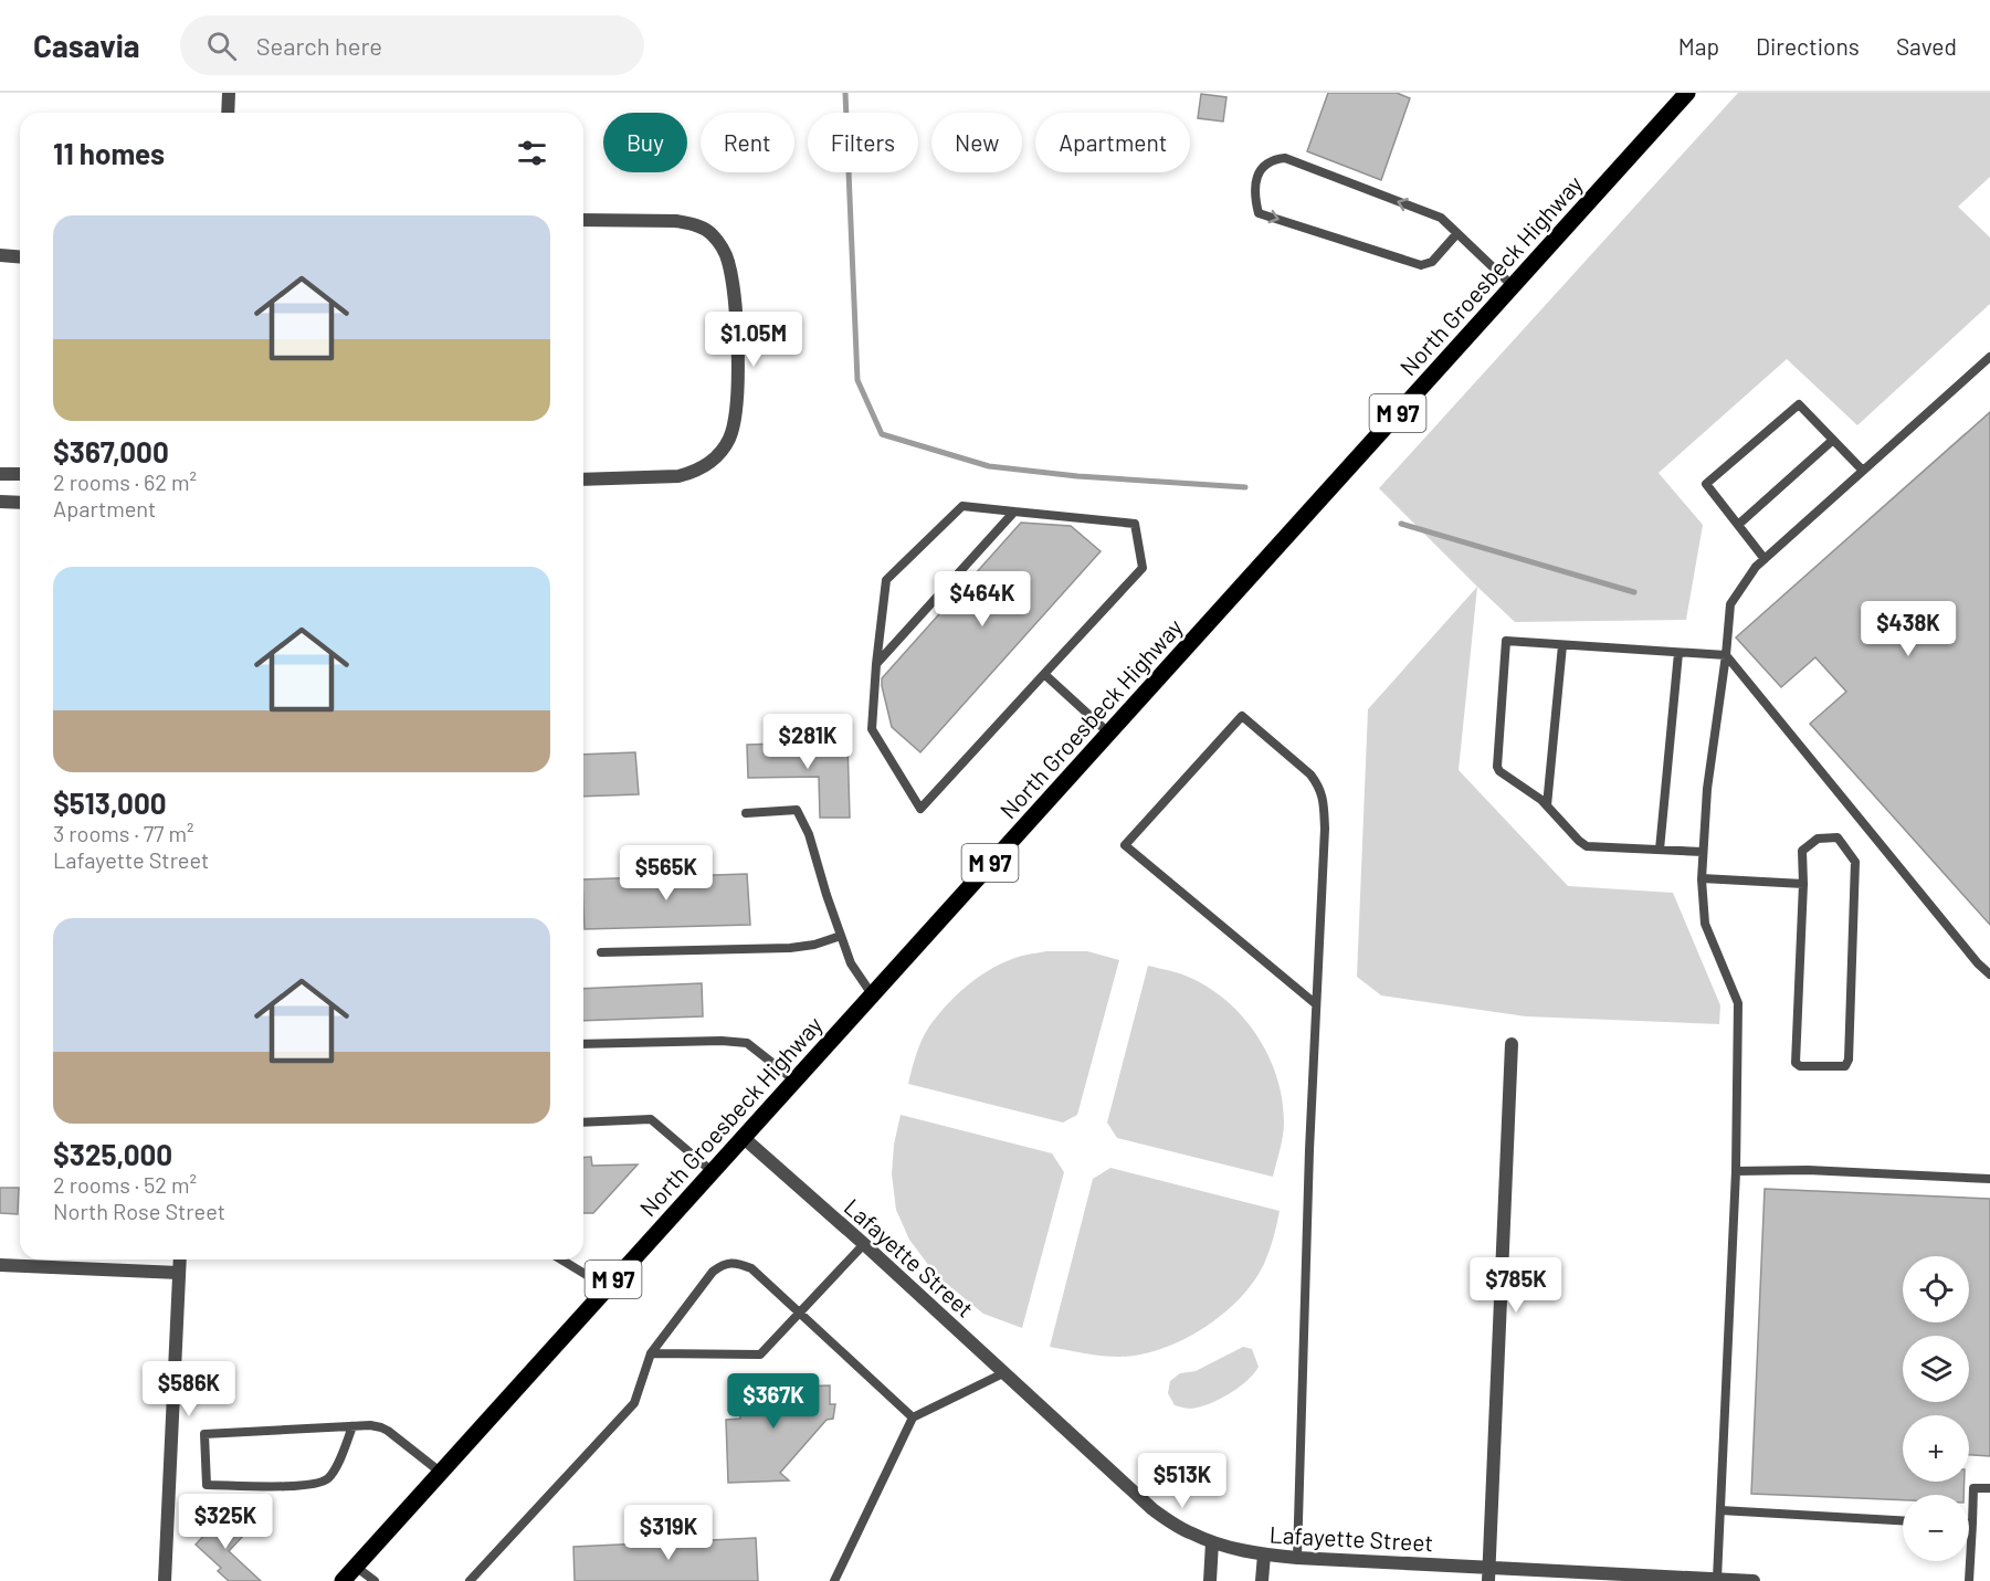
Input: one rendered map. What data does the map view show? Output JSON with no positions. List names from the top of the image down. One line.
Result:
{"streets":{"main road":["North Groesbeck Highway","M 97"],"street":["Lafayette Street"]},"crossings":[["North Groesbeck Highway","Lafayette Street"]],"page":{"header":"Casavia","search":"Search here","nav":["Map","Directions","Saved"],"chip":["Buy","Rent","Filters","New","Apartment"],"heading":"11 homes","list":[{"name":"$367,000","note":"2 rooms · 62 m² · Apartment"},{"name":"$513,000","note":"3 rooms · 77 m² · Lafayette Street"},{"name":"$325,000","note":"2 rooms · 52 m² · North Rose Street"}],"price":["$1.05M","$464K","$438K","$281K","$565K","$785K","$586K","$367K","$513K","$325K","$319K"],"map_buttons":["+","−"]}}
